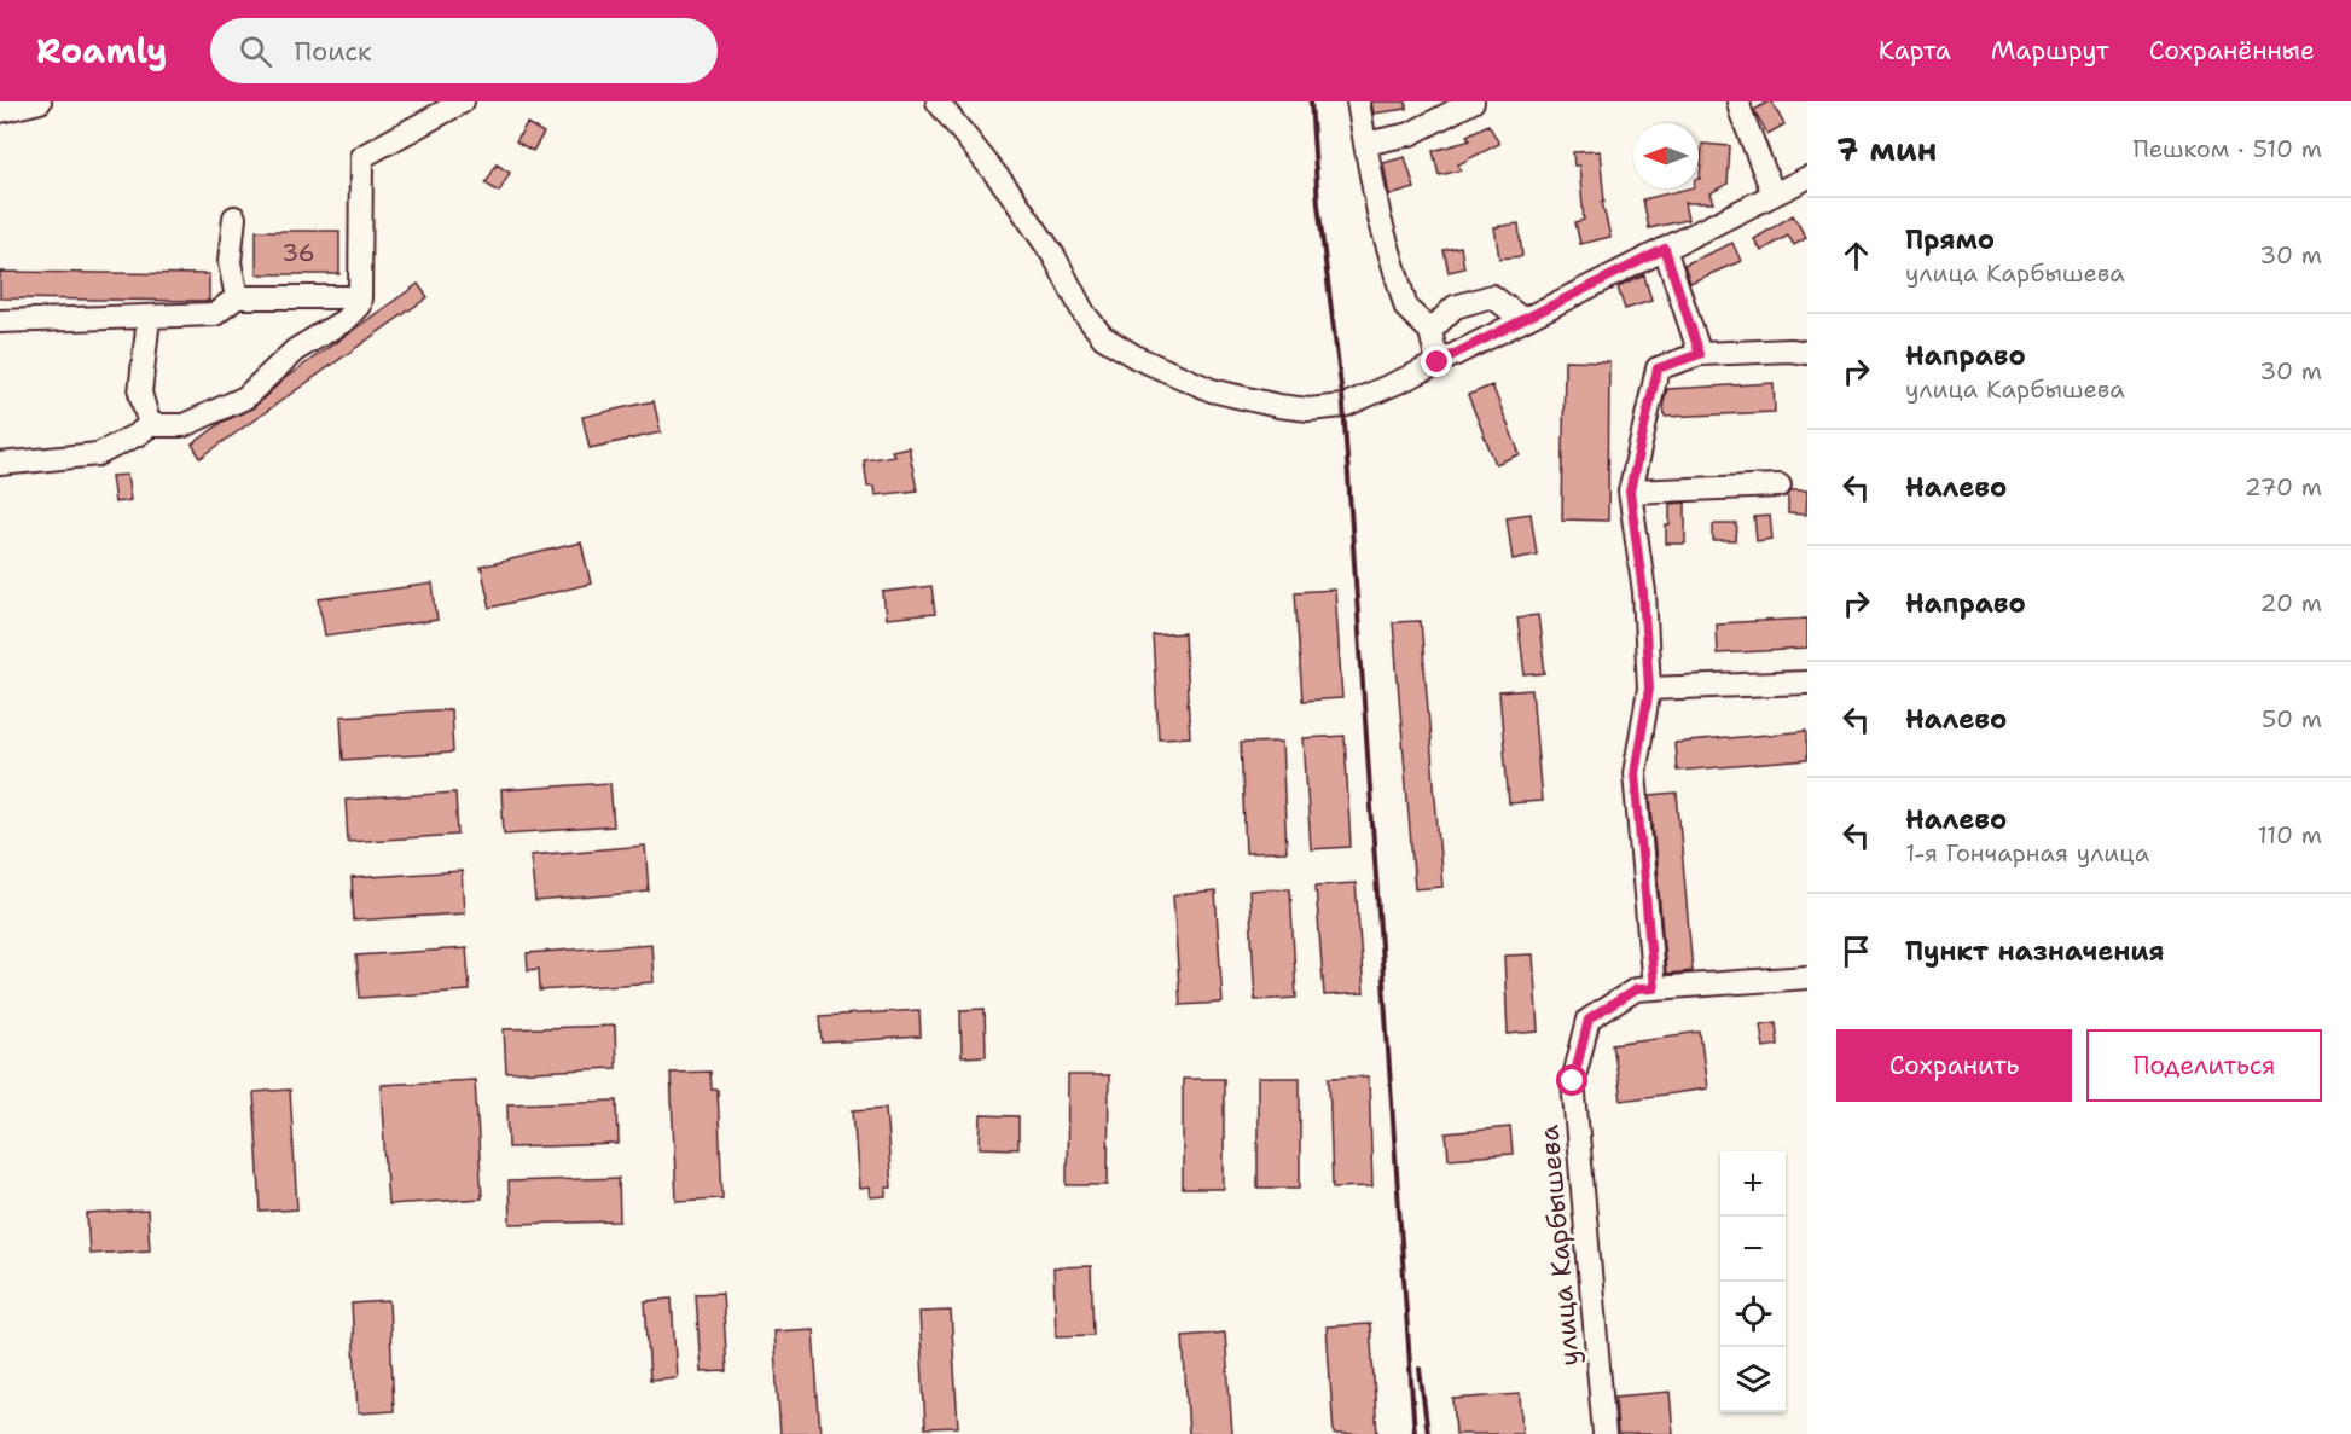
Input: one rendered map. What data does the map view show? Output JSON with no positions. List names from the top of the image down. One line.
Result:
{"streets":{"street":["улица Карбышева"]},"house_numbers":["36"],"north":"left","page":{"header":"Roamly","search":"Поиск","nav":["Карта","Маршрут","Сохранённые"],"heading":["7 мин","Пешком · 510 m"],"list":[["Прямо","улица Карбышева","30 m"],["Направо","улица Карбышева","30 m"],["Налево","270 m"],["Направо","20 m"],["Налево","50 m"],["Налево","1-я Гончарная улица","110 m"],"Пункт назначения"],"buttons":["Сохранить","Поделиться"],"map_buttons":["+","−"]}}
